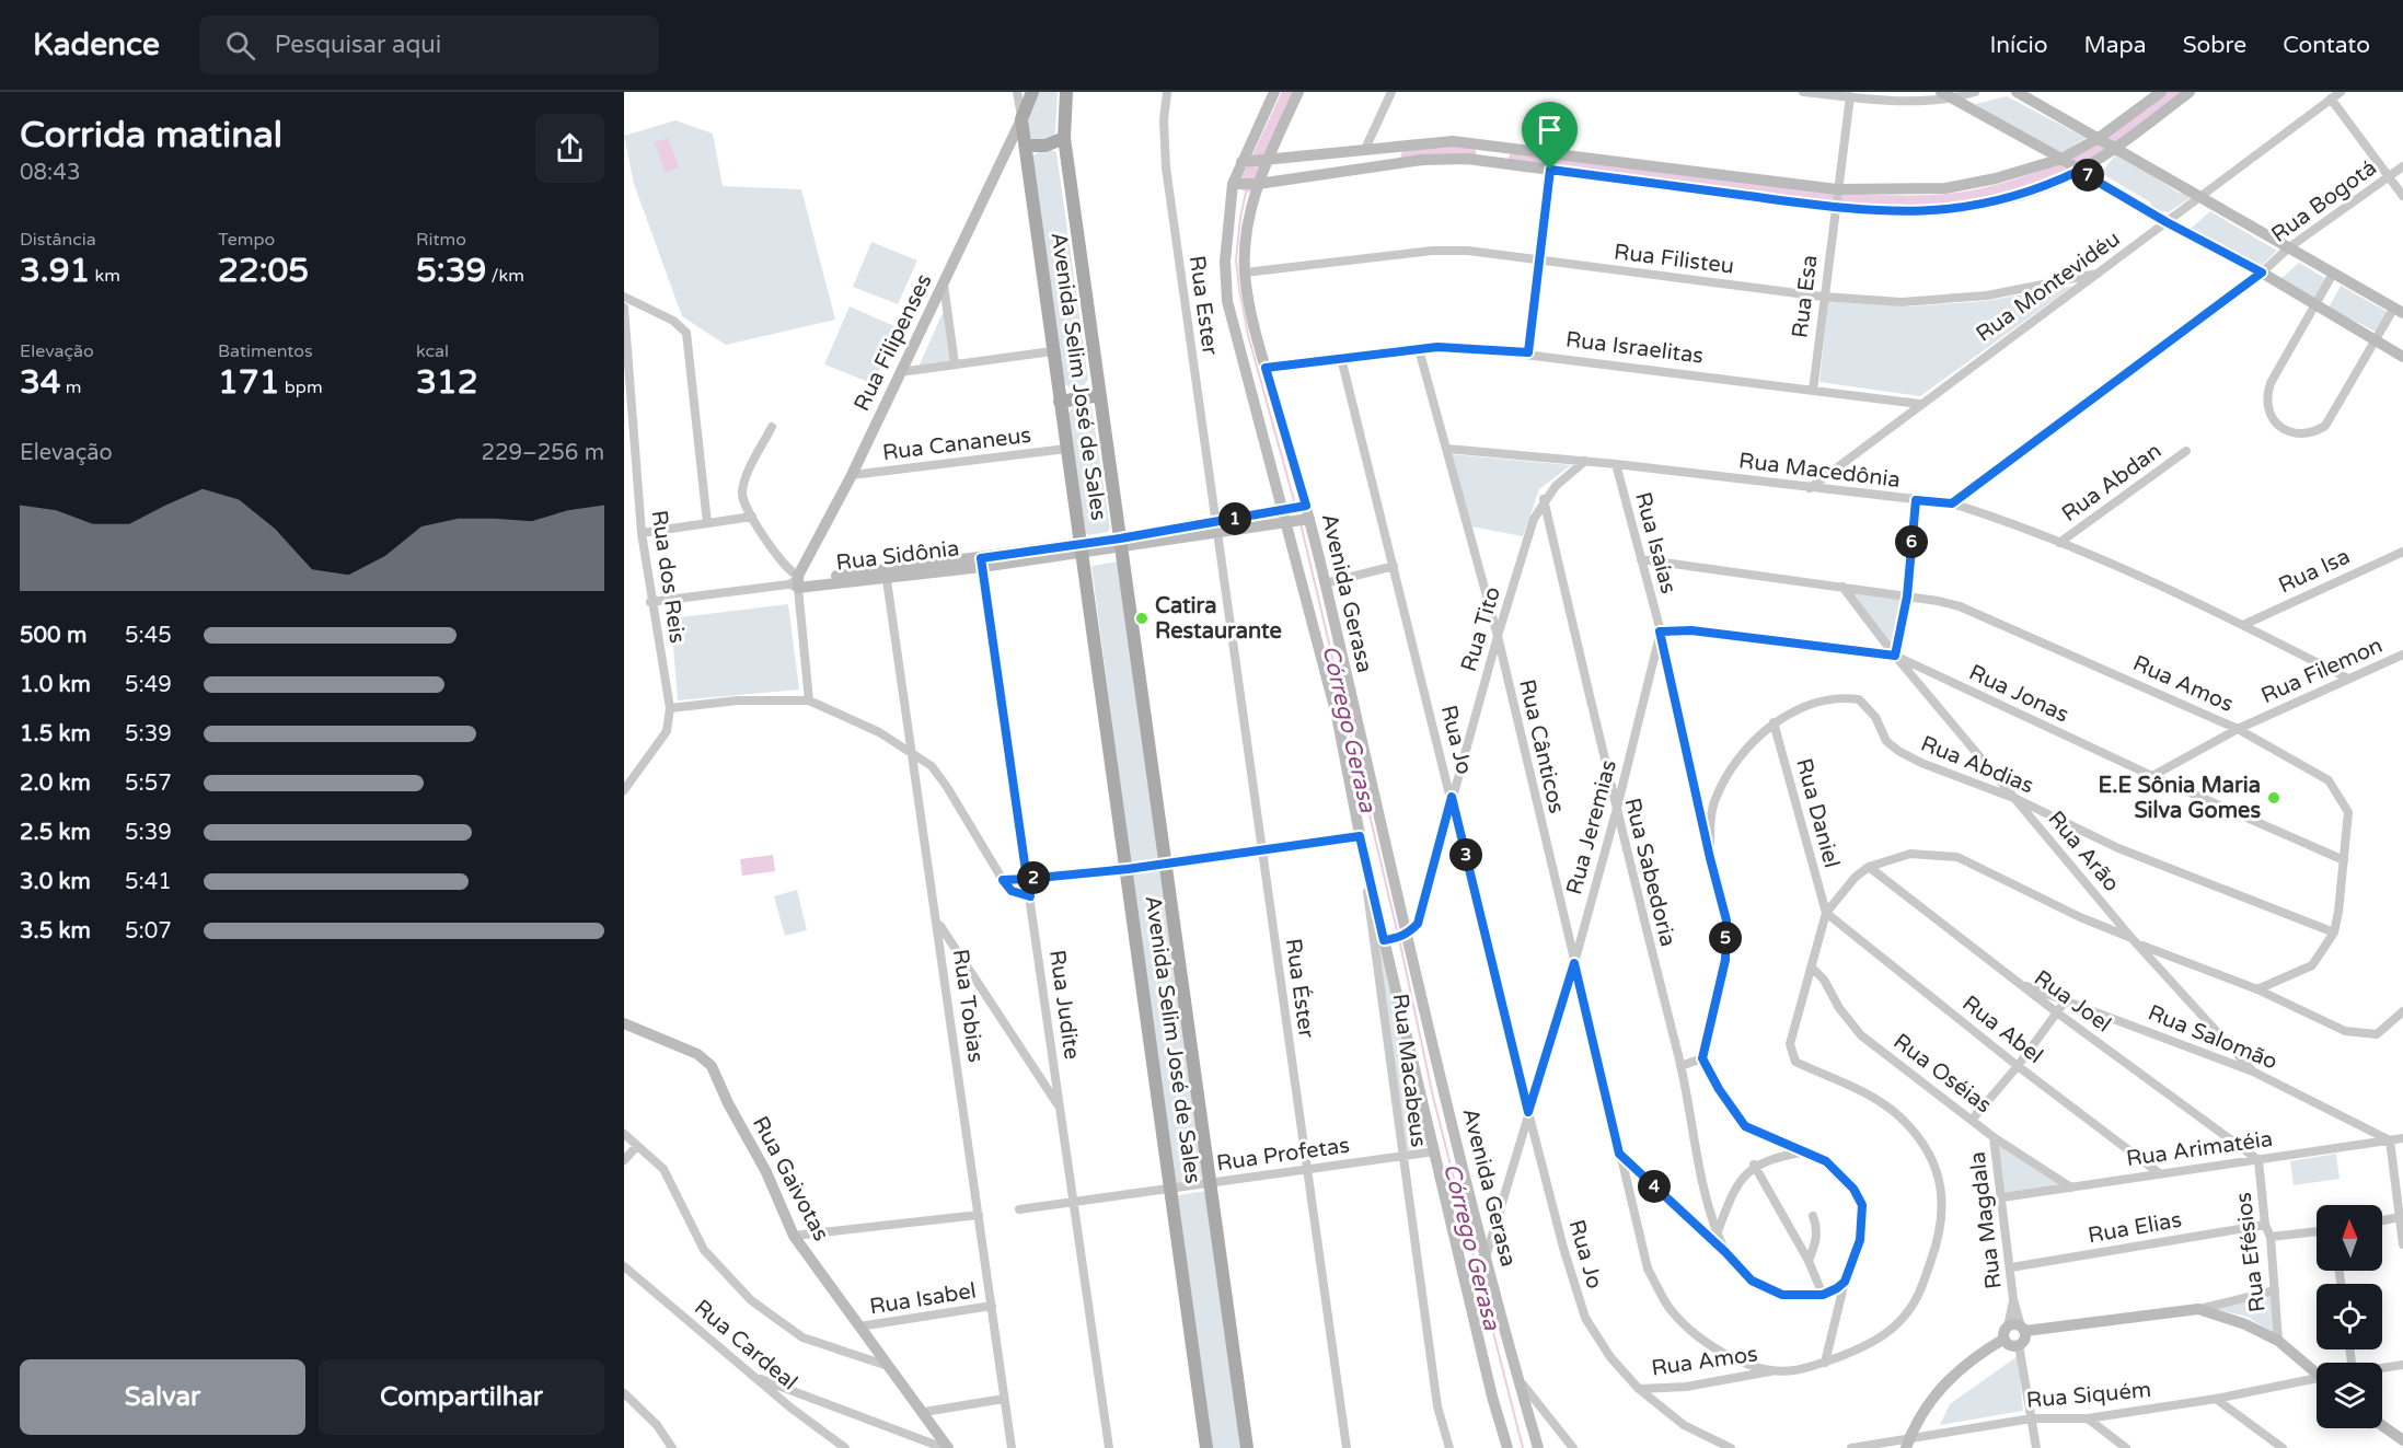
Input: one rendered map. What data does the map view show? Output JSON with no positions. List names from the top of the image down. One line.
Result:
{"streets":{"main road":["Avenida Selim José de Sales"],"street":["Rua Bogotá","Rua Filisteu","Rua Montevidéu","Rua Esa","Rua Ester","Rua Filipenses","Rua Israelitas","Rua Cananeus","Rua Macedônia","Rua Abdan","Rua Isaías","Rua Sidônia","Rua Isa","Rua dos Reis","Avenida Gerasa","Rua Tito","Rua Filemon","Rua Amos","Rua Jonas","Rua Jo","Rua Cânticos","Rua Abdias","Rua Daniel","Rua Jeremias","Rua Arão","Rua Sabedoria","Rua Éster","Rua Joel","Rua Judite","Rua Tobias","Rua Abel","Rua Salomão","Rua Macabeus","Rua Oséias","Rua Arimatéia","Rua Profetas","Rua Gaivotas","Rua Magdala","Rua Elias","Rua Efésios","Rua Isabel","Rua Cardeal","Rua Siquém"]},"crossings":[["Rua Bogotá","Rua Macedônia"],["Rua Filisteu","Rua Montevidéu"],["Rua Filisteu","Rua Esa"],["Rua Filisteu","Avenida Gerasa"],["Rua Montevidéu","Rua Israelitas"],["Rua Montevidéu","Rua Macedônia"],["Rua Esa","Rua Israelitas"],["Rua Ester","Rua Sidônia"],["Rua Ester","Rua Éster"],["Rua Filipenses","Avenida Selim José de Sales"],["Rua Filipenses","Rua Cananeus"],["Rua Filipenses","Rua Sidônia"],["Rua Israelitas","Avenida Gerasa"],["Rua Israelitas","Rua Jo"],["Rua Israelitas","Rua Cânticos"],["Avenida Selim José de Sales","Rua Cananeus"],["Avenida Selim José de Sales","Rua Sidônia"],["Avenida Selim José de Sales","Rua Profetas"],["Rua Macedônia","Rua Abdan"],["Rua Macedônia","Rua Isaías"],["Rua Macedônia","Rua Isa"],["Rua Macedônia","Rua Tito"],["Rua Macedônia","Rua Filemon"],["Rua Macedônia","Rua Cânticos"],["Rua Isaías","Rua Amos"],["Rua Isaías","Rua Jonas"],["Rua Isaías","Rua Abdias"],["Rua Isaías","Rua Jeremias"],["Rua Sidônia","Rua dos Reis"],["Rua Sidônia","Avenida Gerasa"],["Rua Sidônia","Rua Éster"],["Rua Sidônia","Rua Judite"],["Rua Sidônia","Rua Tobias"],["Avenida Gerasa","Rua Tito"],["Avenida Gerasa","Rua Jeremias"],["Avenida Gerasa","Rua Macabeus"],["Avenida Gerasa","Rua Profetas"],["Rua Tito","Rua Jo"],["Rua Tito","Rua Cânticos"],["Rua Tito","Rua Sabedoria"],["Rua Filemon","Rua Amos"],["Rua Filemon","Rua Jonas"],["Rua Amos","Rua Jonas"],["Rua Amos","Rua Jo"],["Rua Amos","Rua Cânticos"],["Rua Amos","Rua Abdias"],["Rua Amos","Rua Daniel"],["Rua Amos","Rua Arão"],["Rua Amos","Rua Joel"],["Rua Amos","Rua Abel"],["Rua Amos","Rua Oséias"],["Rua Jonas","Rua Jeremias"],["Rua Jonas","Rua Arão"],["Rua Jo","Rua Jeremias"],["Rua Cânticos","Rua Jeremias"],["Rua Abdias","Rua Daniel"],["Rua Abdias","Rua Arão"],["Rua Daniel","Rua Abel"],["Rua Jeremias","Rua Sabedoria"],["Rua Arão","Rua Salomão"],["Rua Éster","Rua Profetas"],["Rua Joel","Rua Salomão"],["Rua Joel","Rua Arimatéia"],["Rua Joel","Rua Efésios"],["Rua Judite","Rua Profetas"],["Rua Tobias","Rua Isabel"],["Rua Abel","Rua Arimatéia"],["Rua Salomão","Rua Arimatéia"],["Rua Macabeus","Rua Profetas"],["Rua Oséias","Rua Arimatéia"],["Rua Oséias","Rua Magdala"],["Rua Arimatéia","Rua Magdala"],["Rua Arimatéia","Rua Efésios"],["Rua Gaivotas","Rua Isabel"],["Rua Magdala","Rua Elias"],["Rua Elias","Rua Efésios"]],"water":["Córrego Gerasa"],"places":["Catira Restaurante","E.E Sônia Maria Silva Gomes"],"north":"top","page":{"header":"Kadence","search":"Pesquisar aqui","nav":["Início","Mapa","Sobre","Contato"],"heading":["Corrida matinal","08:43"],"pins":["7","1","6","3","2","5","4"],"stats":[["Distância","3.91 km"],["Tempo","22:05"],["Ritmo","5:39 /km"],["Elevação","34 m"],["Batimentos","171 bpm"],["kcal","312"]],"chart":["Elevação","229–256 m"],"list":[{"name":"500 m","note":"5:45"},{"name":"1.0 km","note":"5:49"},{"name":"1.5 km","note":"5:39"},{"name":"2.0 km","note":"5:57"},{"name":"2.5 km","note":"5:39"},{"name":"3.0 km","note":"5:41"},{"name":"3.5 km","note":"5:07"}],"buttons":["Salvar","Compartilhar"]}}
